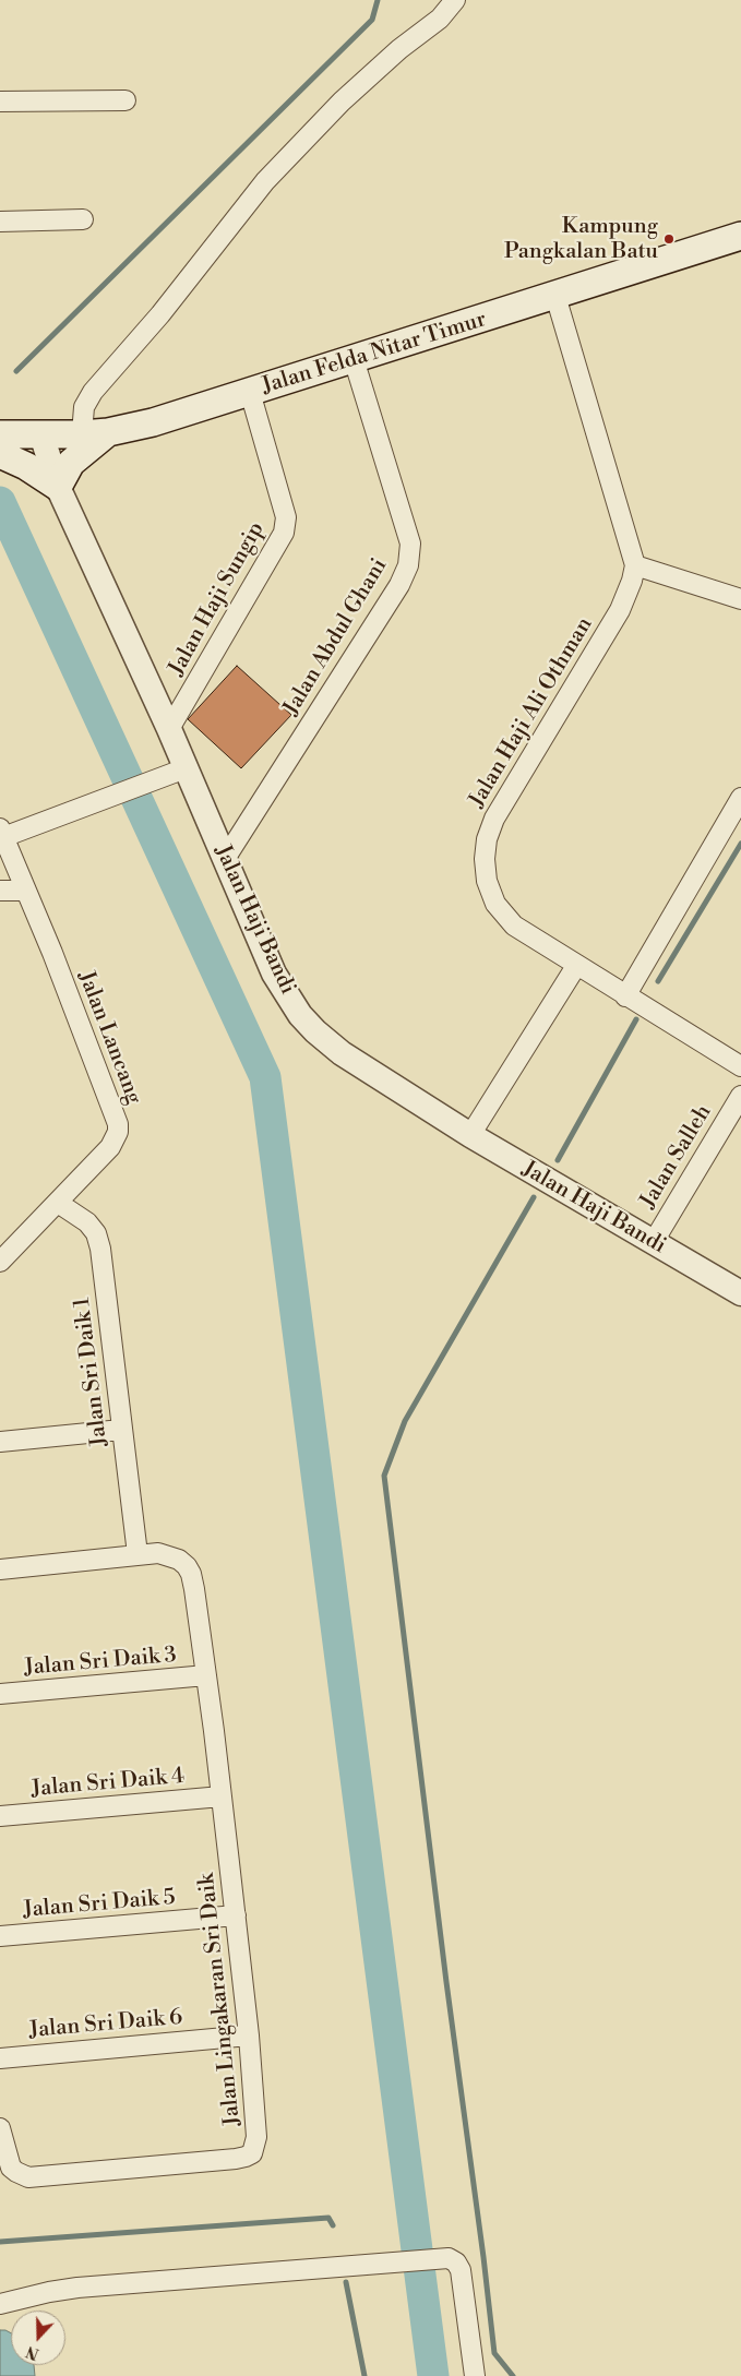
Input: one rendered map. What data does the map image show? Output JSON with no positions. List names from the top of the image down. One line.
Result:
{"streets":{"main road":["Jalan Felda Nitar Timur"],"street":["Jalan Haji Sungip","Jalan Abdul Ghani","Jalan Haji Ali Othman","Jalan Haji Bandi","Jalan Lancang","Jalan Salleh","Jalan Sri Daik 1","Jalan Sri Daik 3","Jalan Sri Daik 4","Jalan Sri Daik 5","Jalan Lingakaran Sri Daik","Jalan Sri Daik 6"]},"crossings":[["Jalan Felda Nitar Timur","Jalan Haji Sungip"],["Jalan Felda Nitar Timur","Jalan Abdul Ghani"],["Jalan Felda Nitar Timur","Jalan Haji Bandi"],["Jalan Haji Sungip","Jalan Haji Bandi"],["Jalan Abdul Ghani","Jalan Haji Bandi"],["Jalan Haji Bandi","Jalan Salleh"],["Jalan Lancang","Jalan Sri Daik 1"],["Jalan Sri Daik 1","Jalan Lingakaran Sri Daik"],["Jalan Sri Daik 3","Jalan Lingakaran Sri Daik"],["Jalan Sri Daik 4","Jalan Lingakaran Sri Daik"],["Jalan Sri Daik 5","Jalan Lingakaran Sri Daik"],["Jalan Lingakaran Sri Daik","Jalan Sri Daik 6"]],"places":["Kampung Pangkalan Batu"],"north":"bottom"}
